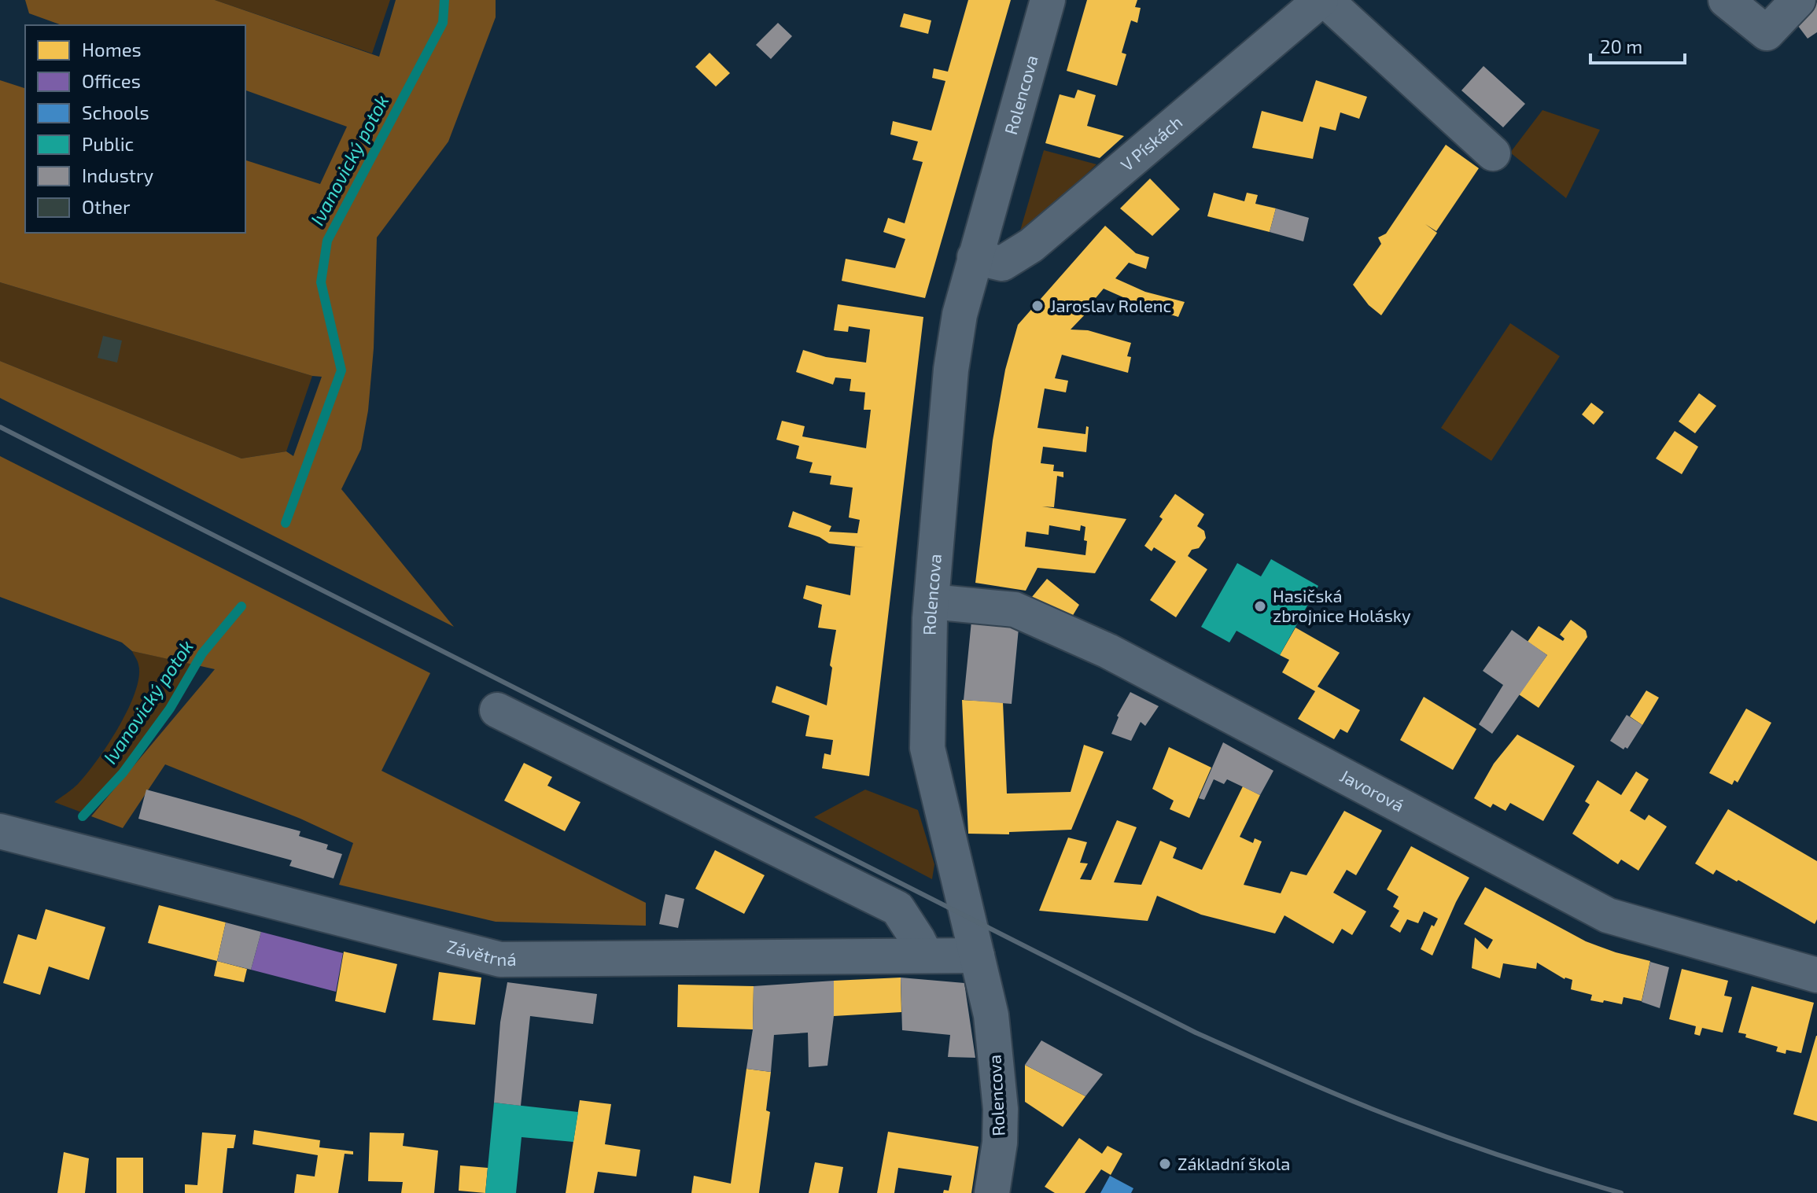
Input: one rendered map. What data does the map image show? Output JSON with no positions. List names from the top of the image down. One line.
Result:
{"streets":{"street":["Rolencova","V Pískách","Javorová","Závětrná"]},"crossings":[["Rolencova","V Pískách"],["Rolencova","Javorová"],["Rolencova","Závětrná"]],"water":["Ivanovický potok"],"places":["Jaroslav Rolenc","Hasičská zbrojnice Holásky","Základní škola"],"legend":["Homes","Offices","Schools","Public","Industry","Other"],"scale_bar":"20 m"}
